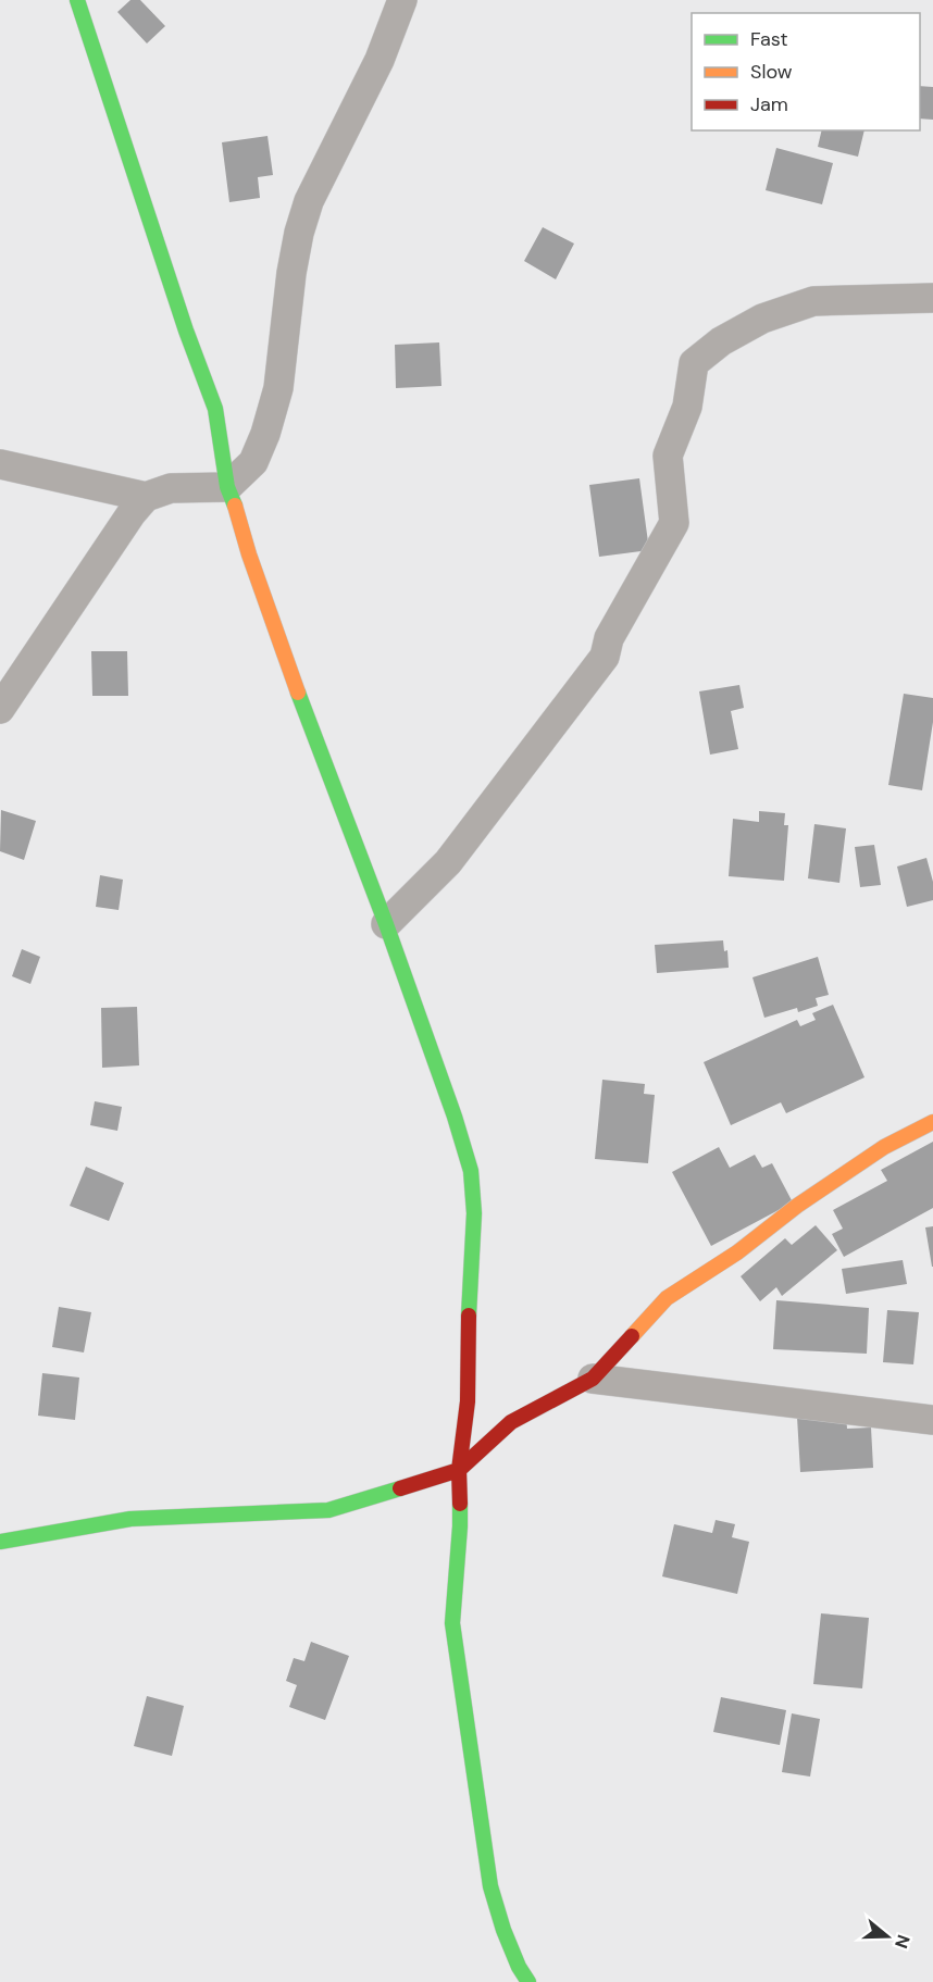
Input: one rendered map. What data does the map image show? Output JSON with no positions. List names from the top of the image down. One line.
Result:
{"legend":["Fast","Slow","Jam"],"north":"right"}
